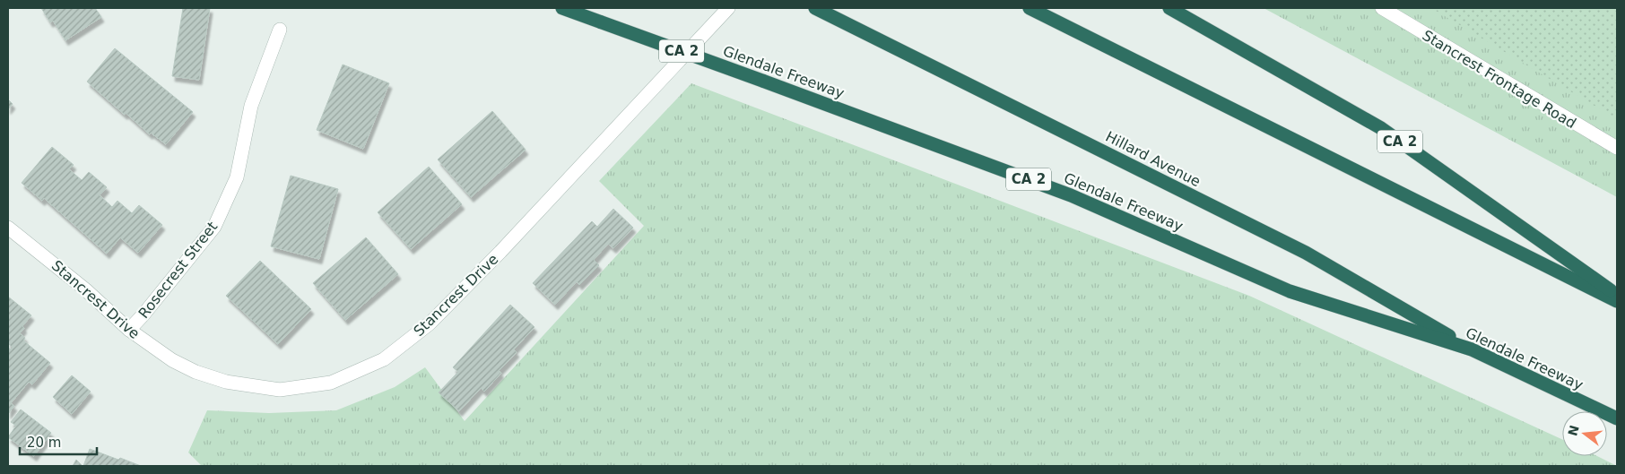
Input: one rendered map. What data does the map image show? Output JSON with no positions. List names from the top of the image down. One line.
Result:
{"streets":{"highway":["CA 2","Glendale Freeway","Hillard Avenue"],"street":["Stancrest Frontage Road","Rosecrest Street","Stancrest Drive"]},"crossings":[["Glendale Freeway","Hillard Avenue"],["Rosecrest Street","Stancrest Drive"]],"scale_bar":"20 m","north":"left"}
